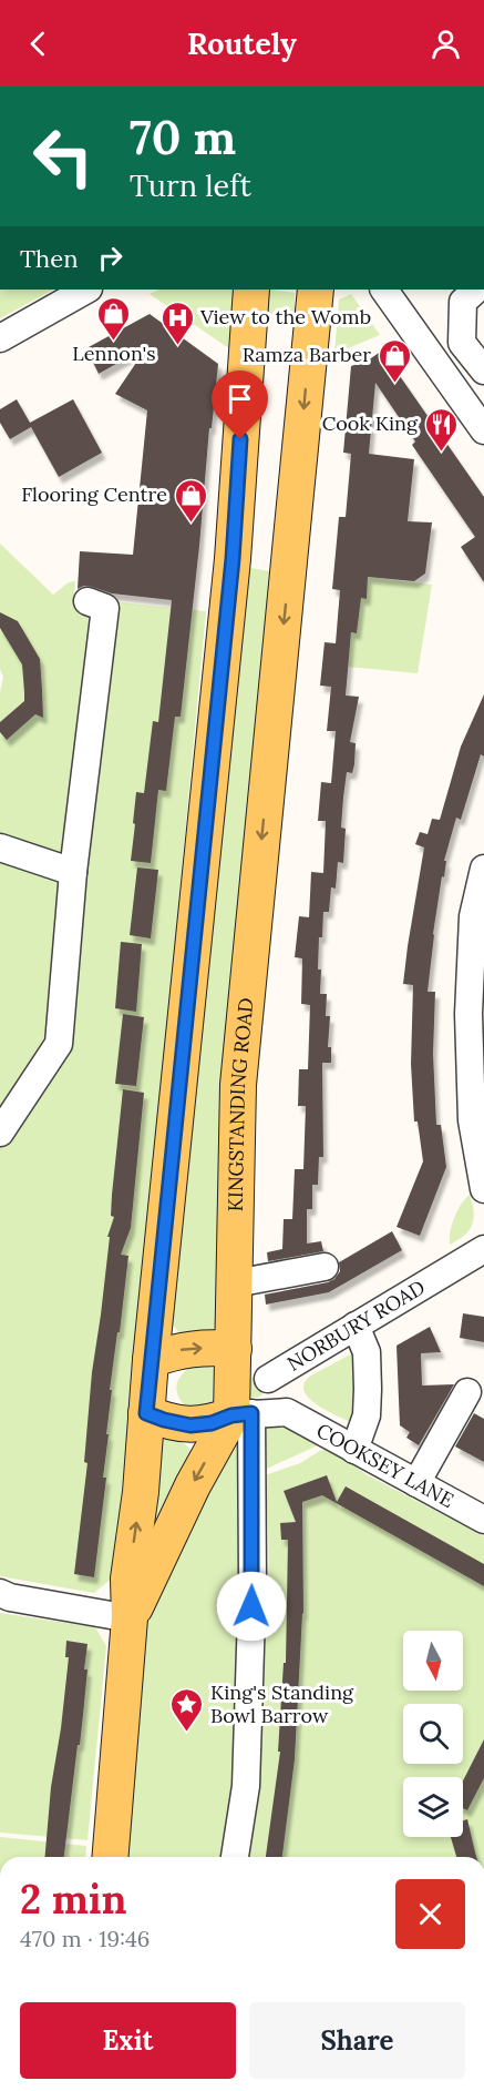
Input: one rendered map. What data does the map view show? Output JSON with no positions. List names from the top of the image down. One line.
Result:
{"streets":{"main road":["KINGSTANDING ROAD"],"street":["NORBURY ROAD","COOKSEY LANE"]},"crossings":[["KINGSTANDING ROAD","NORBURY ROAD"]],"places":{"shop":["Lennon's","Ramza Barber","Flooring Centre"],"hospital":["View to the Womb"],"restaurant":["Cook King"],"place":["King's Standing Bowl Barrow"]},"north":"bottom","page":{"header":"Routely","turn":["70 m","Turn left"],"then":"Then","heading":["2 min","470 m · 19:46"],"buttons":["Exit","Share"]}}
